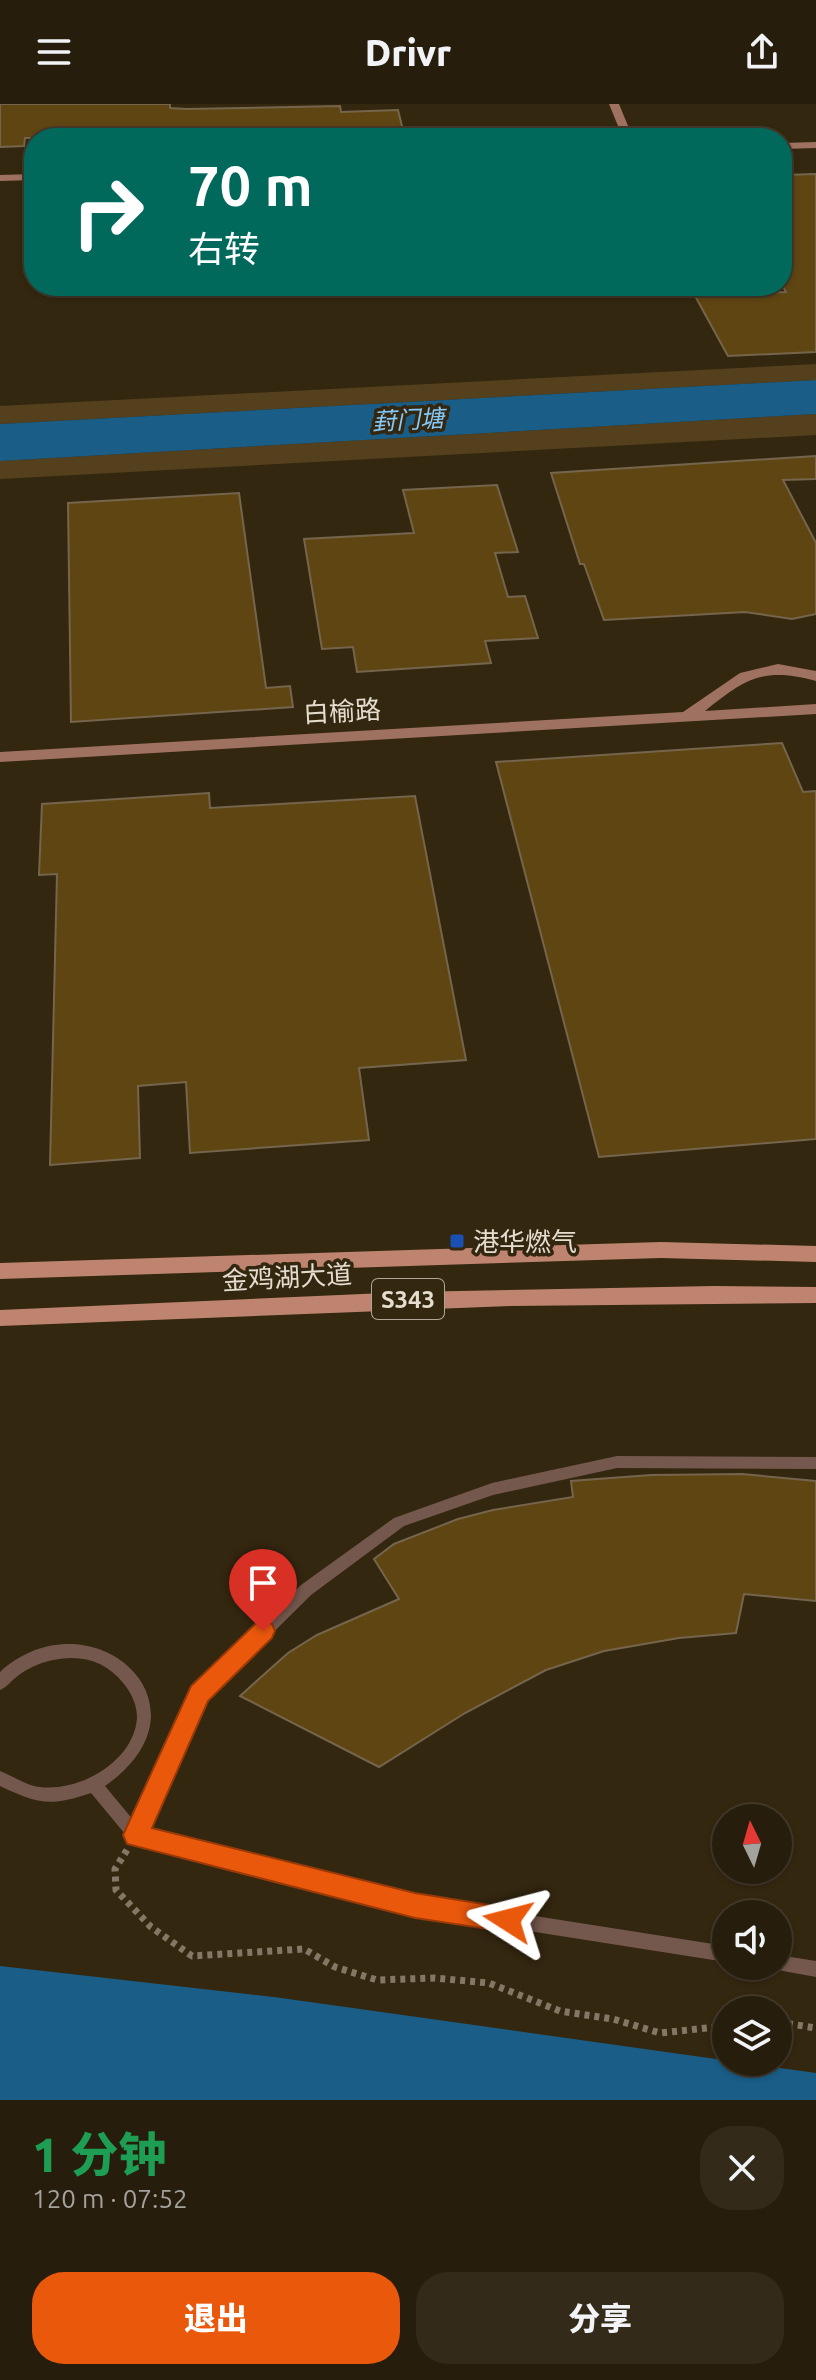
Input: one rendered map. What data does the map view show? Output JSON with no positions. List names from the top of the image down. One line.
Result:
{"streets":{"main road":["金鸡湖大道","S343"],"street":["白榆路"]},"water":["葑门塘"],"places":{"transit":["港华燃气"]},"north":"top","page":{"header":"Drivr","turn":["70 m","右转"],"heading":["1 分钟","120 m · 07:52"],"buttons":["退出","分享"]}}
